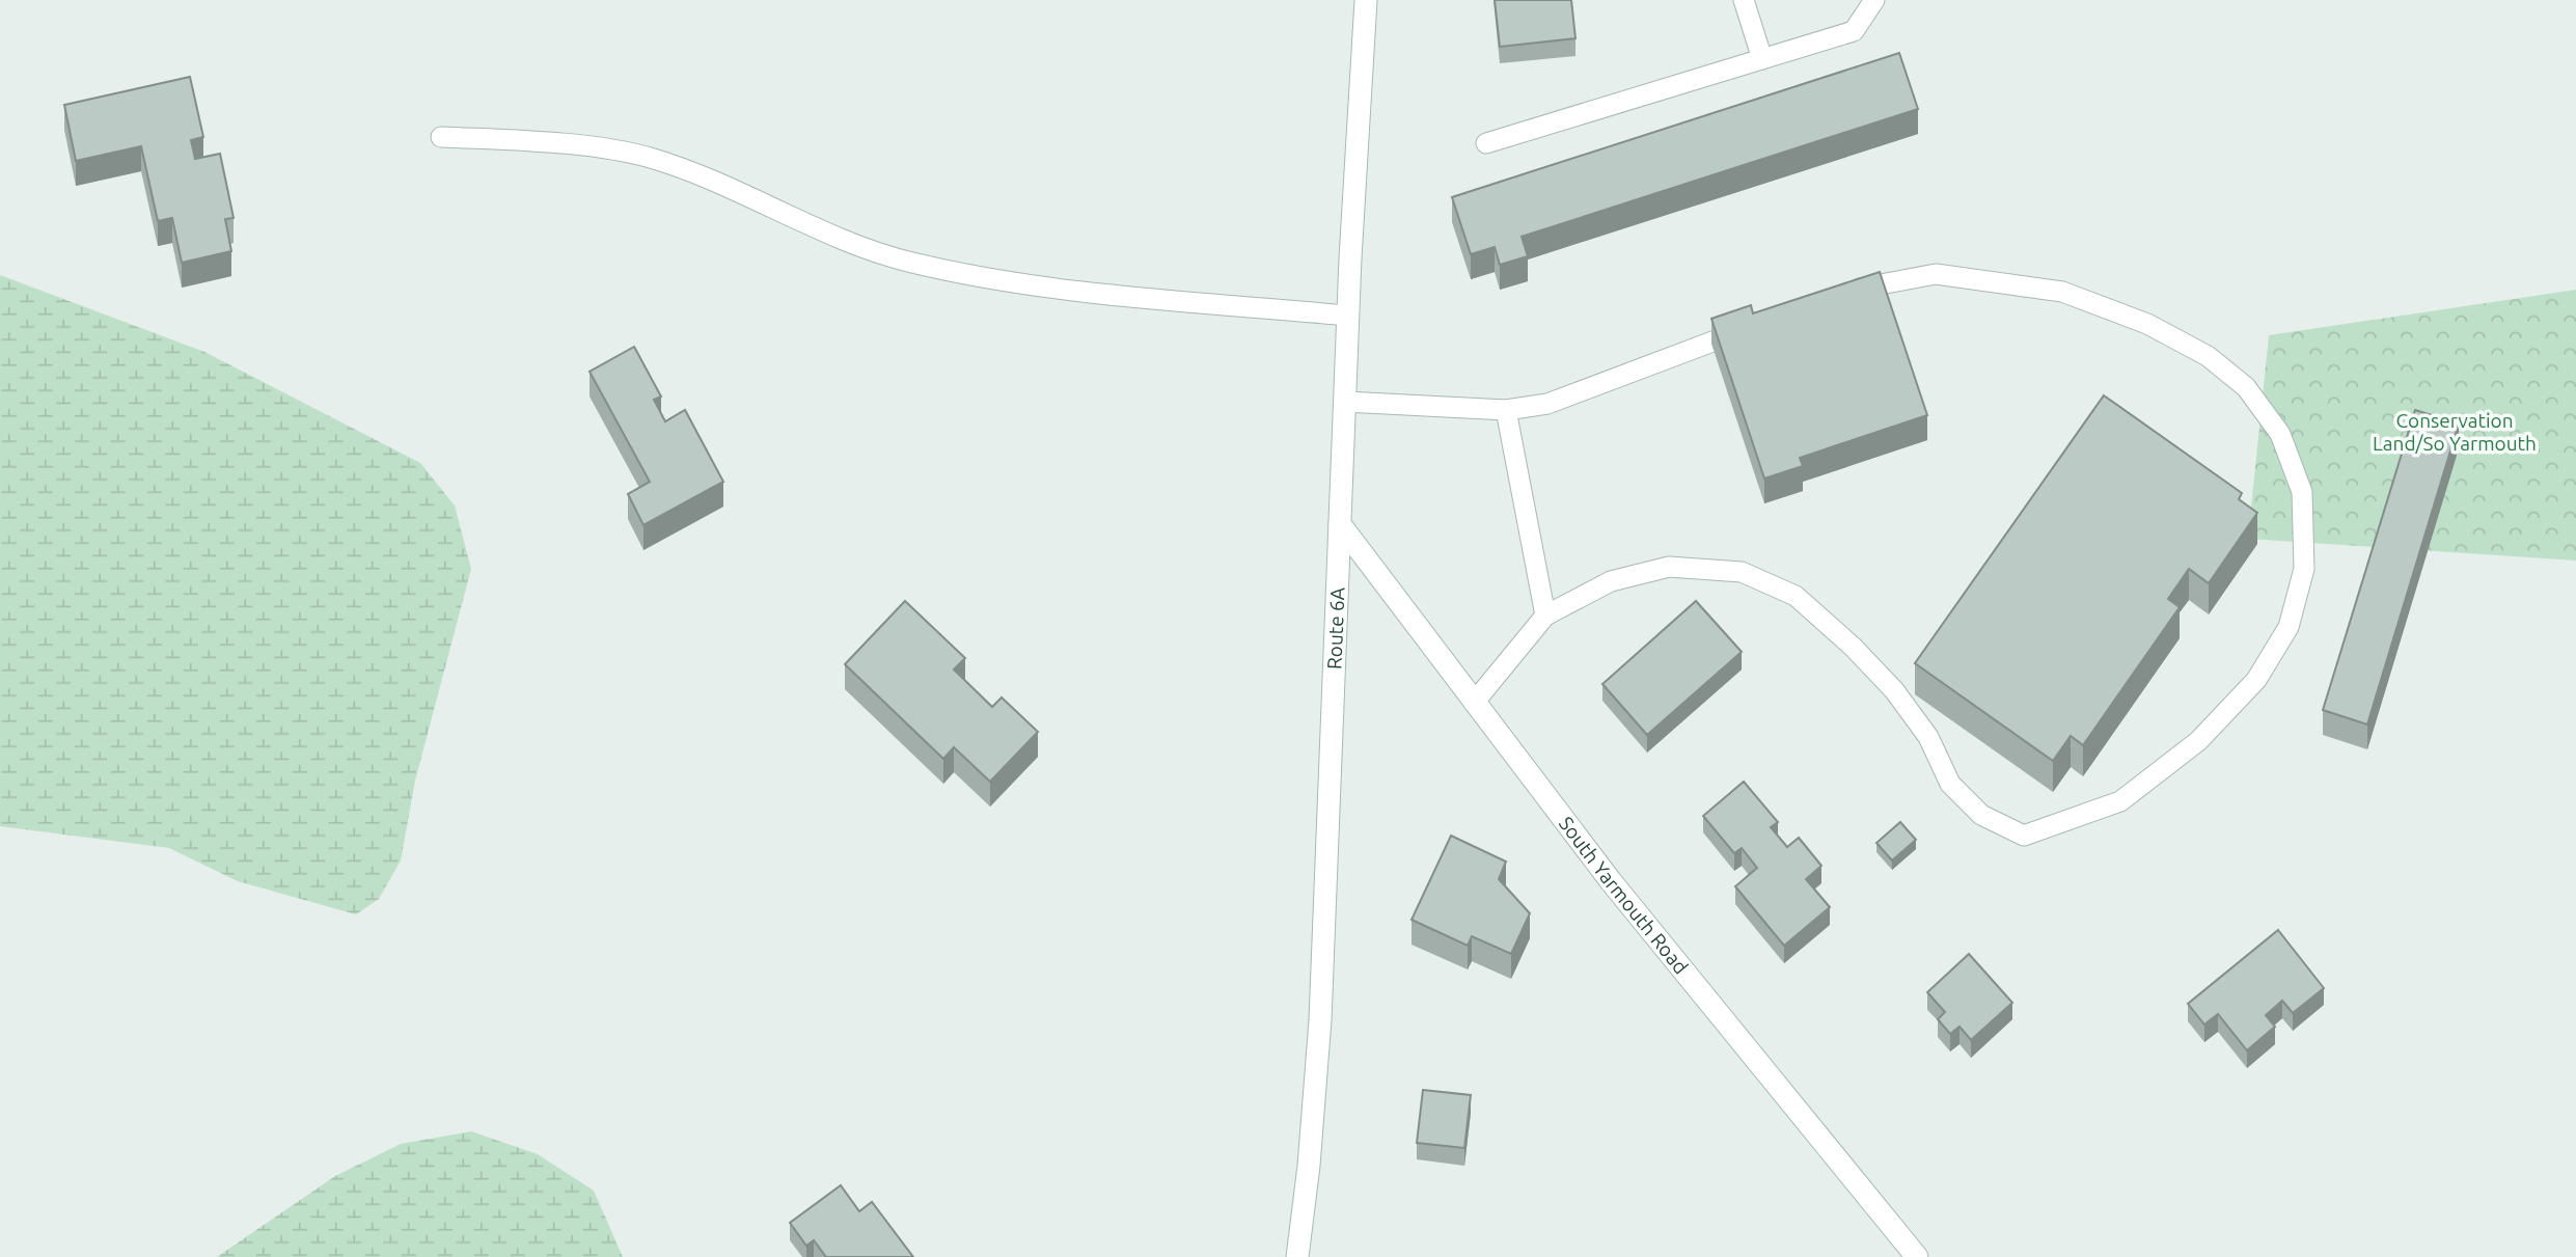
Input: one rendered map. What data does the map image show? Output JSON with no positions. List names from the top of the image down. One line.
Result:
{"streets":{"main road":["Route 6A","South Yarmouth Road"]},"crossings":[["Route 6A","South Yarmouth Road"]],"parks":["Conservation Land/So Yarmouth"]}
